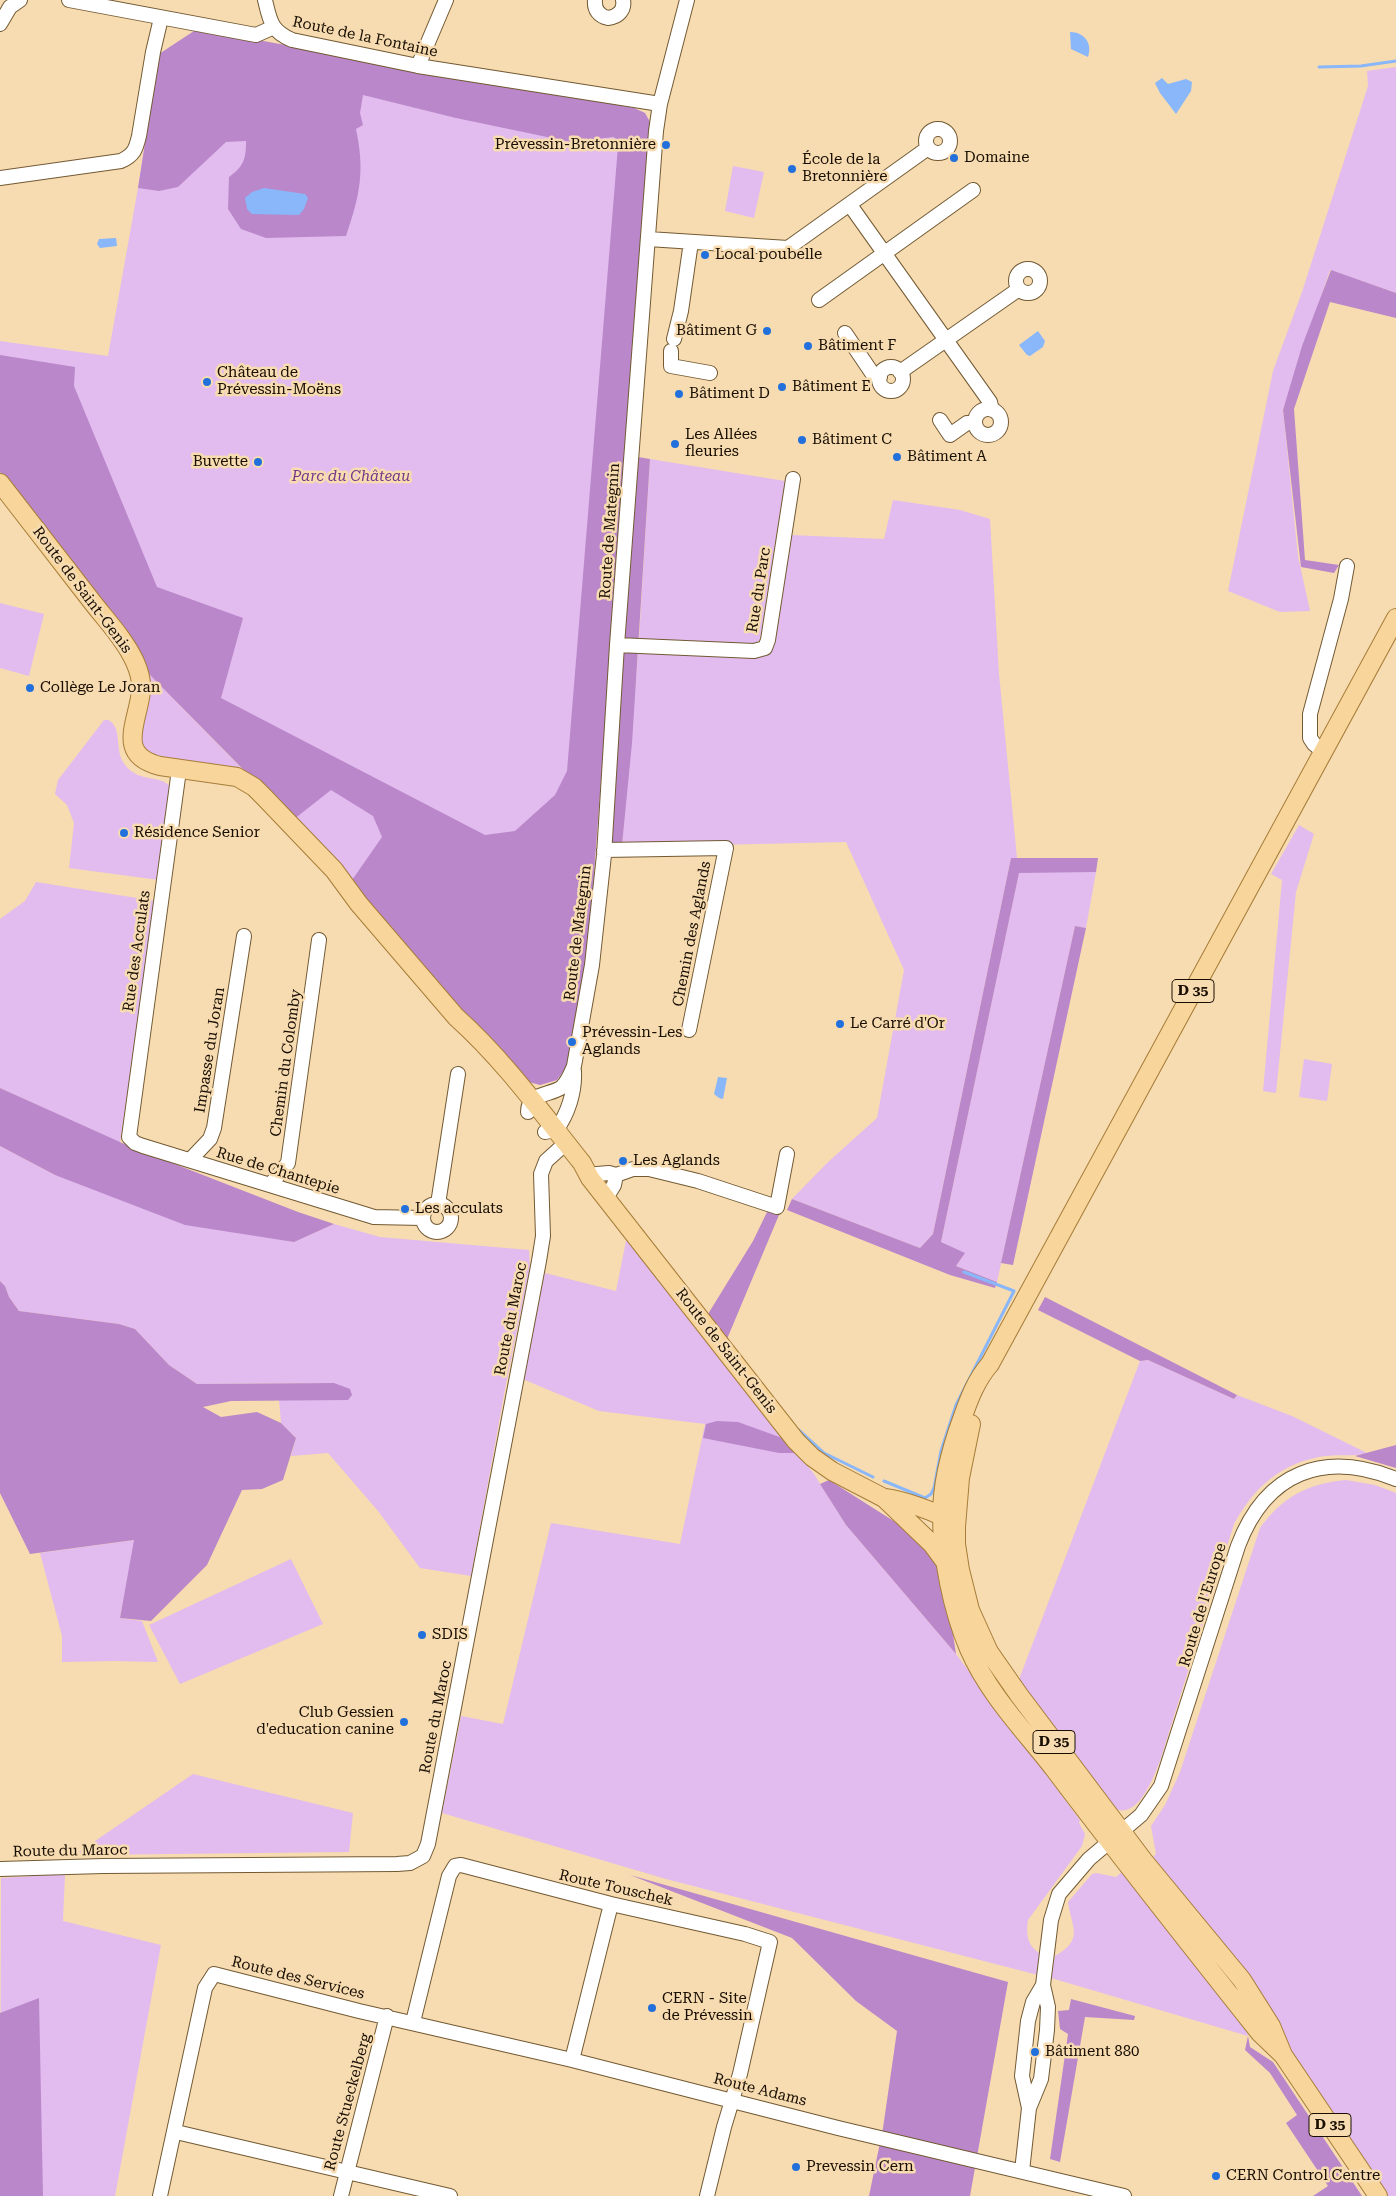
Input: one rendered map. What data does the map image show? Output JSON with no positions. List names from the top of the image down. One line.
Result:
{"streets":{"main road":["Route de Saint-Genis","D 35"],"street":["Route de la Fontaine","Route de Mategnin","Rue du Parc","Chemin des Aglands","Rue des Acculats","Impasse du Joran","Chemin du Colomby","Rue de Chantepie","Route du Maroc","Route de l'Europe","Route Touschek","Route des Services","Route Adams","Route Stueckelberg"]},"crossings":[["Route de la Fontaine","Route de Mategnin"],["Route de Mategnin","Route de Saint-Genis"],["Route de Mategnin","Rue du Parc"],["Route de Mategnin","Chemin des Aglands"],["Route de Mategnin","Route du Maroc"],["Route de Saint-Genis","Rue des Acculats"],["Route de Saint-Genis","D 35"],["Route de Saint-Genis","Route du Maroc"],["Rue des Acculats","Rue de Chantepie"],["D 35","Route de l'Europe"],["Impasse du Joran","Rue de Chantepie"],["Chemin du Colomby","Rue de Chantepie"],["Route Touschek","Route Adams"],["Route des Services","Route Adams"],["Route des Services","Route Stueckelberg"],["Route Adams","Route Stueckelberg"]],"parks":["Parc du Château"],"places":["Prévessin-Bretonnière","Domaine","École de la Bretonnière","Local poubelle","Bâtiment G","Bâtiment F","Château de Prévessin-Moëns","Bâtiment E","Bâtiment D","Bâtiment C","Les Allées fleuries","Bâtiment A","Buvette","Collège Le Joran","Résidence Senior","Le Carré d'Or","Prévessin-Les Aglands","Les Aglands","Les acculats","SDIS","Club Gessien d'education canine","CERN - Site de Prévessin","Bâtiment 880","Prevessin Cern","CERN Control Centre"]}
